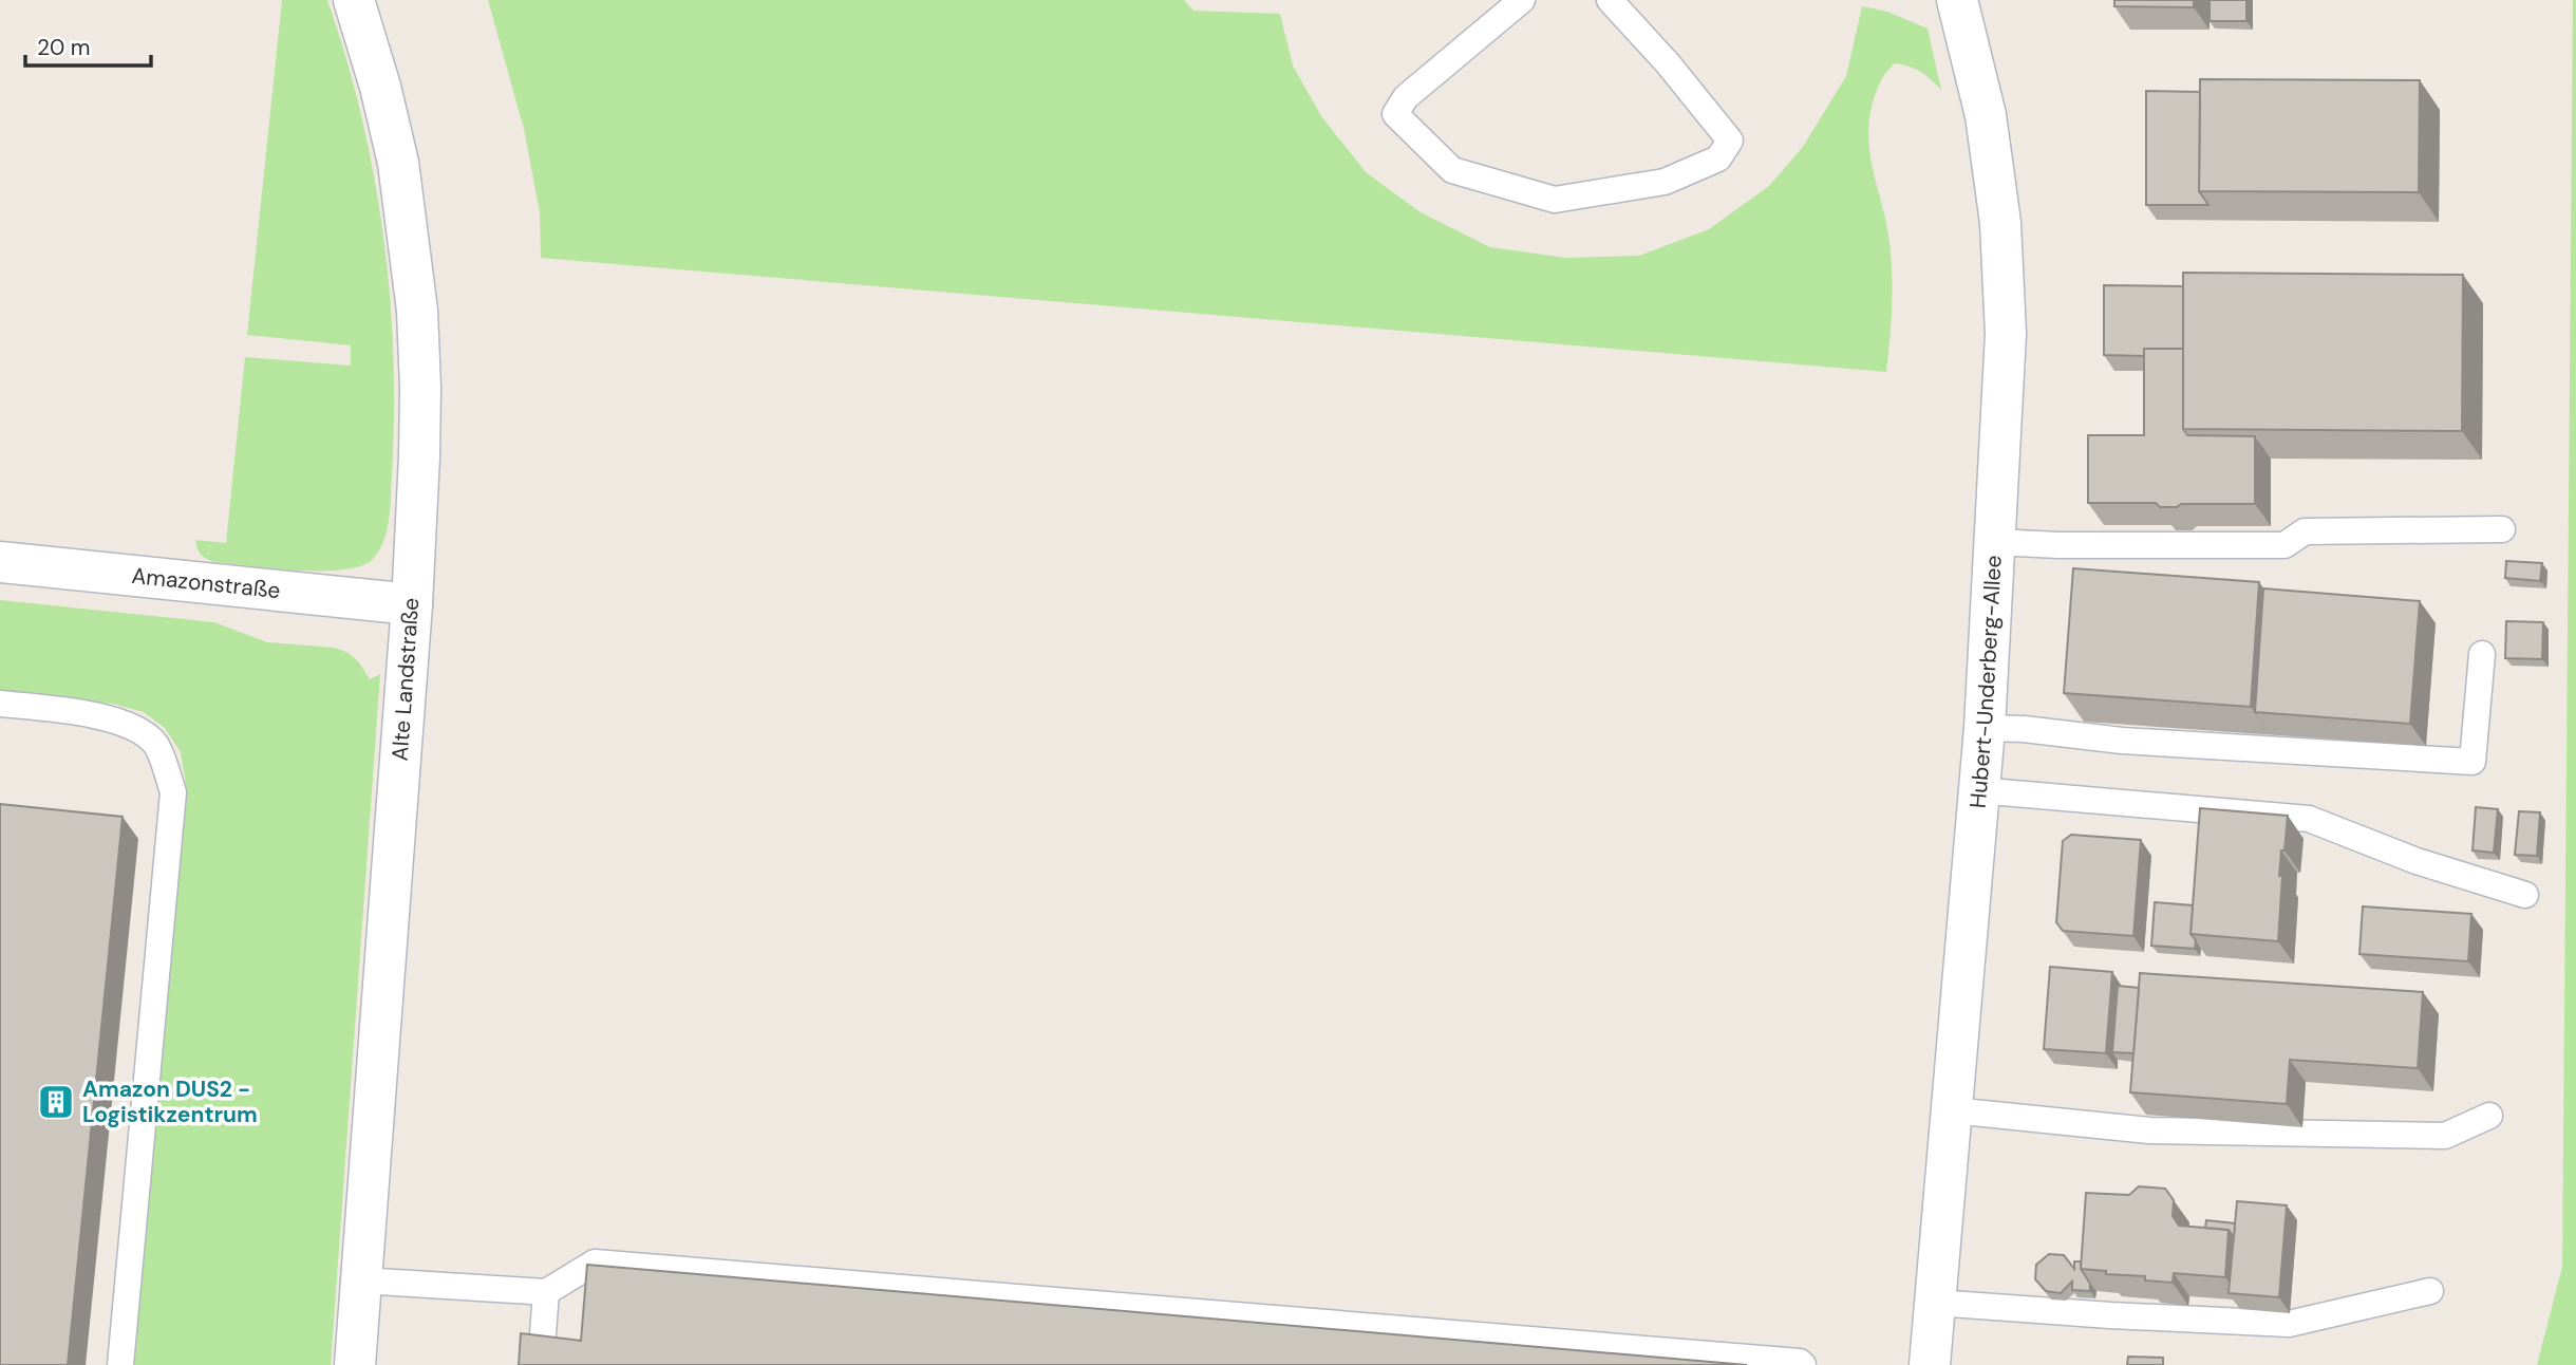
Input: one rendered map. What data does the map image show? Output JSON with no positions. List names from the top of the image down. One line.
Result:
{"streets":{"street":["Amazonstraße","Alte Landstraße","Hubert-Underberg-Allee"]},"crossings":[["Amazonstraße","Alte Landstraße"]],"places":{"building":["Amazon DUS2 - Logistikzentrum"]},"scale_bar":"20 m"}
